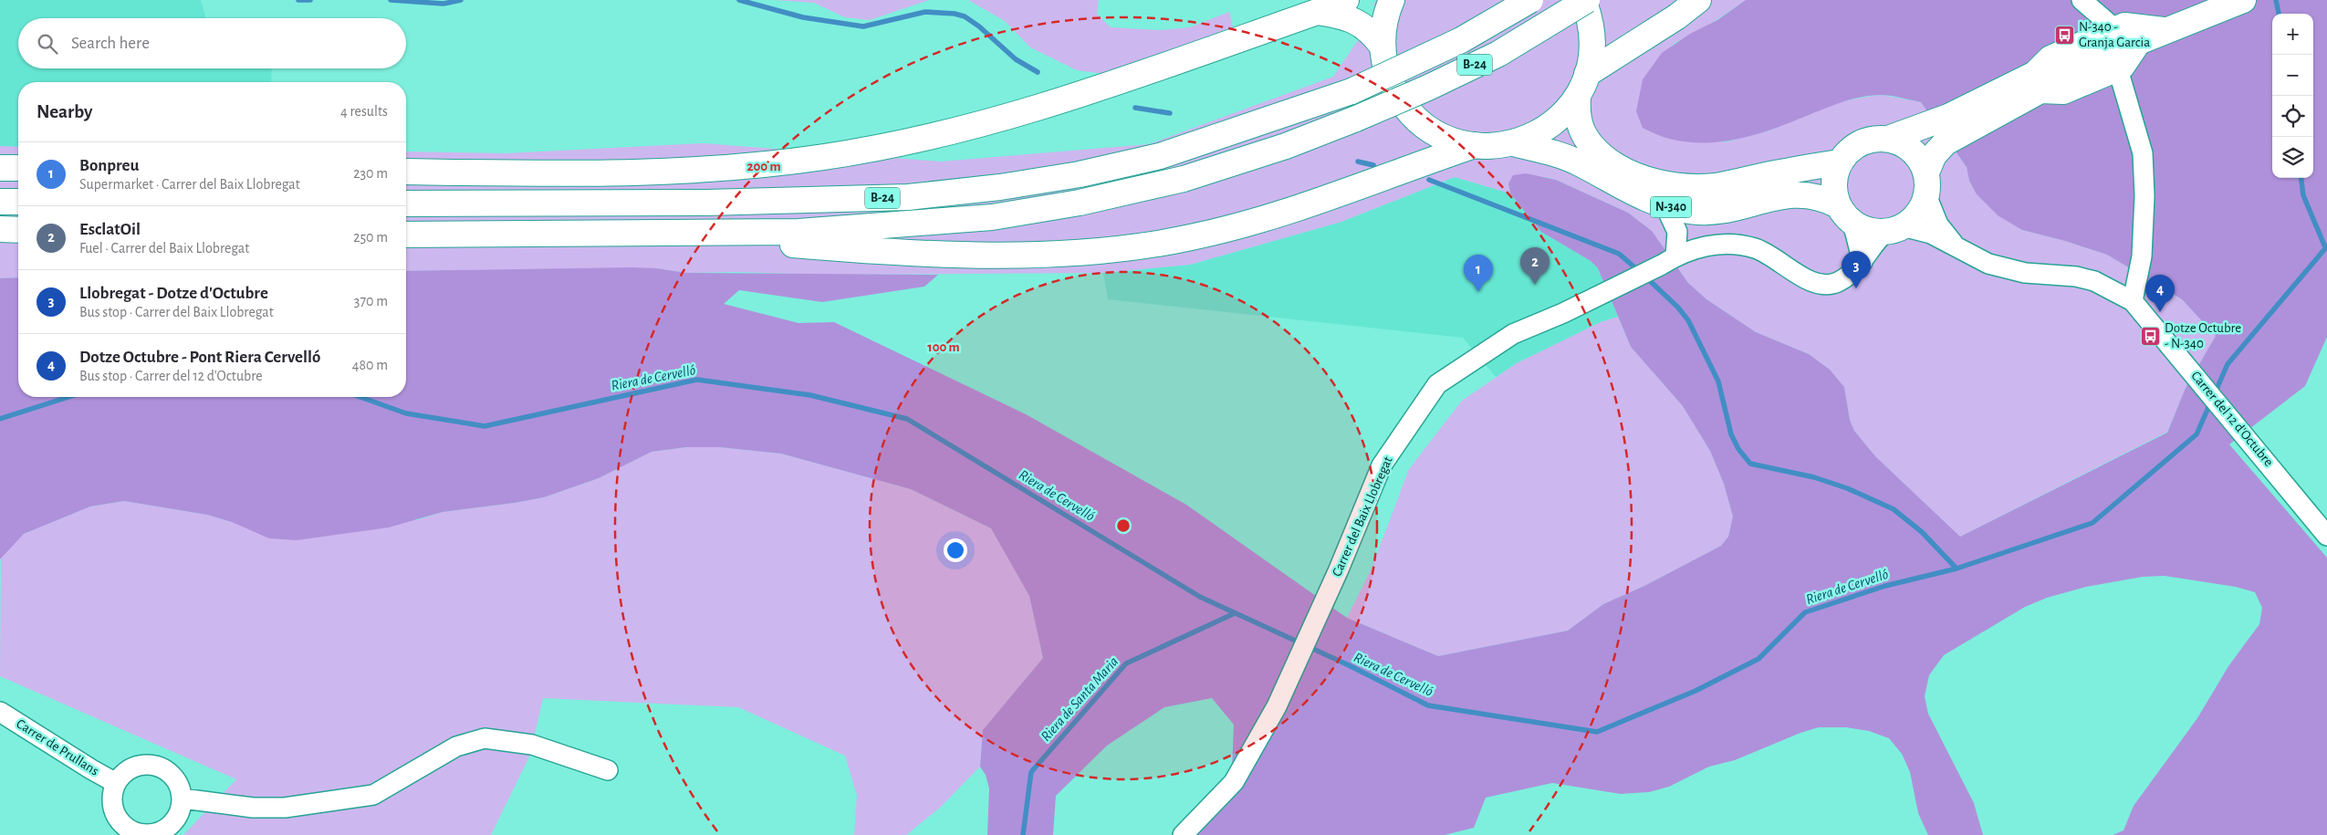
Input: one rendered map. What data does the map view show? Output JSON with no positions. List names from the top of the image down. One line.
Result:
{"streets":{"main road":["B-24","N-340"],"street":["Carrer del 12 d'Octubre","Carrer del Baix Llobregat","Carrer de Prullans"]},"crossings":[["B-24","N-340"],["N-340","Carrer del 12 d'Octubre"],["N-340","Carrer del Baix Llobregat"],["Carrer del 12 d'Octubre","Carrer del Baix Llobregat"]],"water":["Riera de Cervelló","Riera de Santa Maria"],"places":{"bus stop":["N-340 - Granja Garcia","Dotze Octubre - N-340"]},"page":{"map_buttons":["+","−"],"search":"Search here","heading":["Nearby","4 results"],"list":[{"mark":"1","name":"Bonpreu","note":"Supermarket · Carrer del Baix Llobregat","value":"230 m"},{"mark":"2","name":"EsclatOil","note":"Fuel · Carrer del Baix Llobregat","value":"250 m"},{"mark":"3","name":"Llobregat - Dotze d'Octubre","note":"Bus stop · Carrer del Baix Llobregat","value":"370 m"},{"mark":"4","name":"Dotze Octubre - Pont Riera Cervelló","note":"Bus stop · Carrer del 12 d'Octubre","value":"480 m"}],"pins":["2","3","1","4"]},"rings":["200 m","100 m"]}
